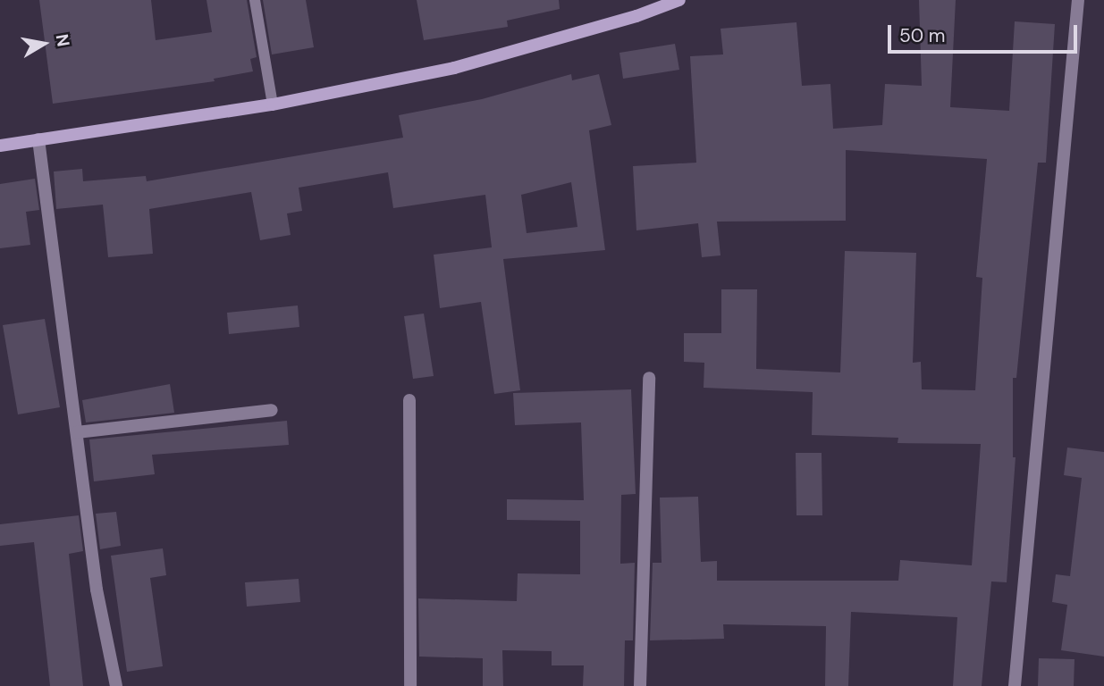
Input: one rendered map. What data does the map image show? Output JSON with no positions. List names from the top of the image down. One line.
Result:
{"scale_bar":"50 m","north":"right"}
